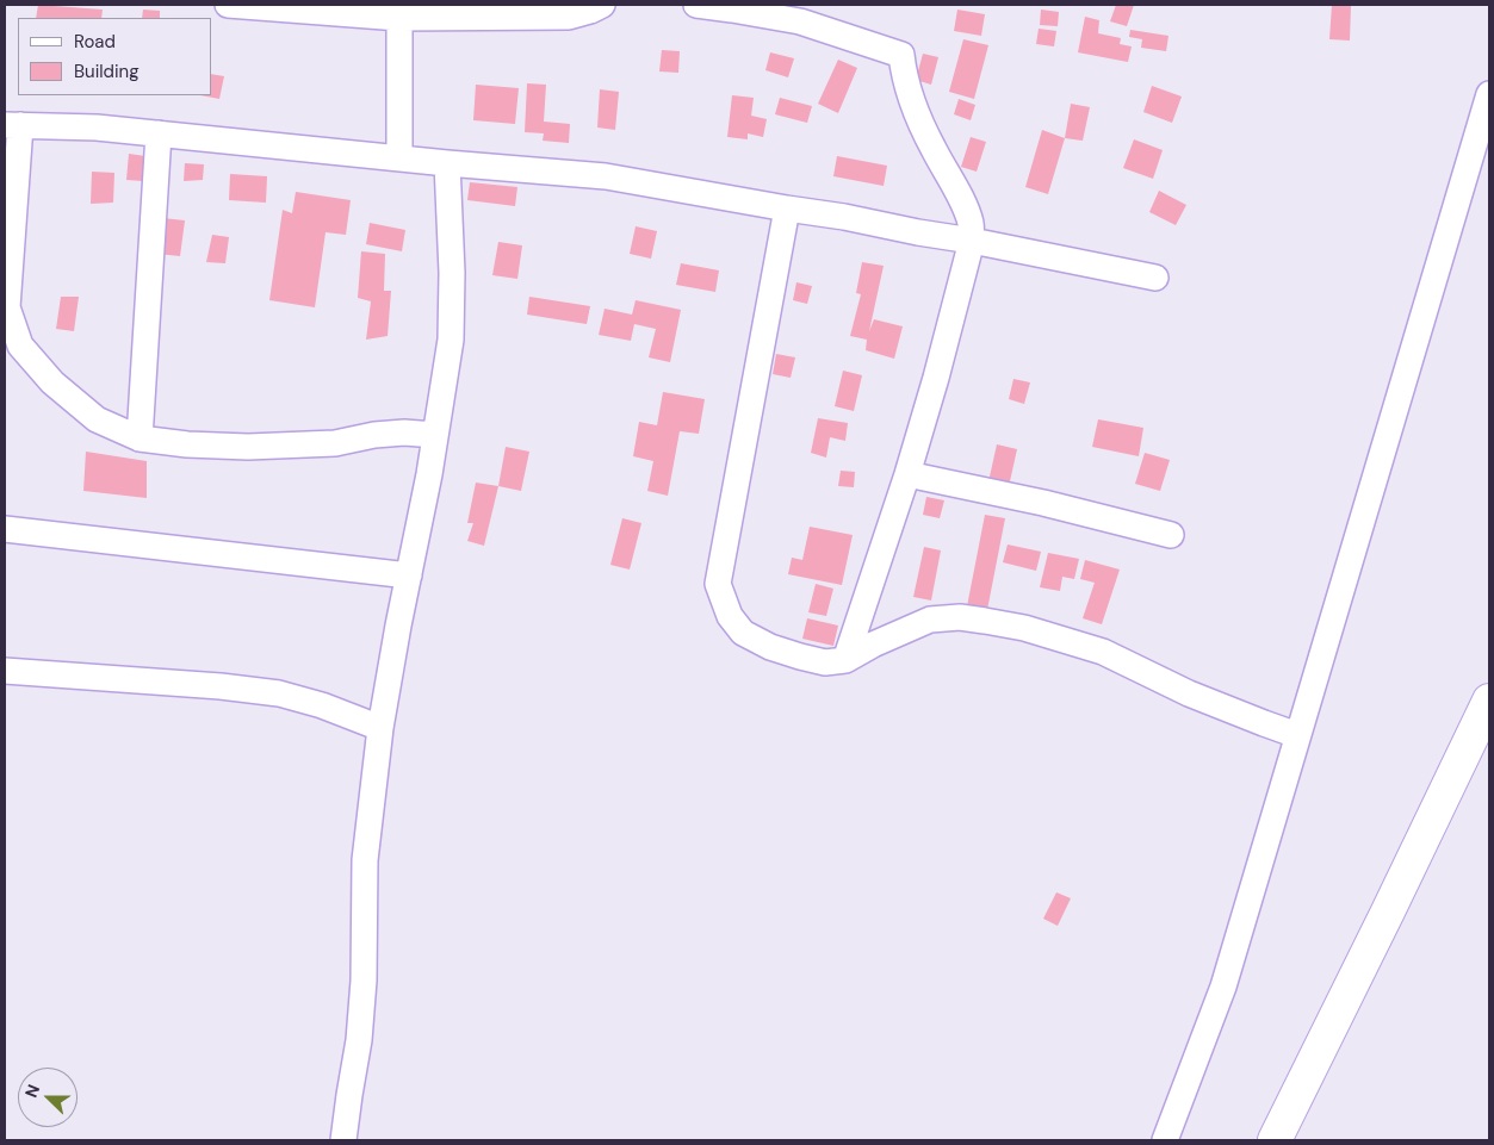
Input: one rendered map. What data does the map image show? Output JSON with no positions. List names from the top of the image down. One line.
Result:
{"legend":["Road","Building"],"north":"left"}
